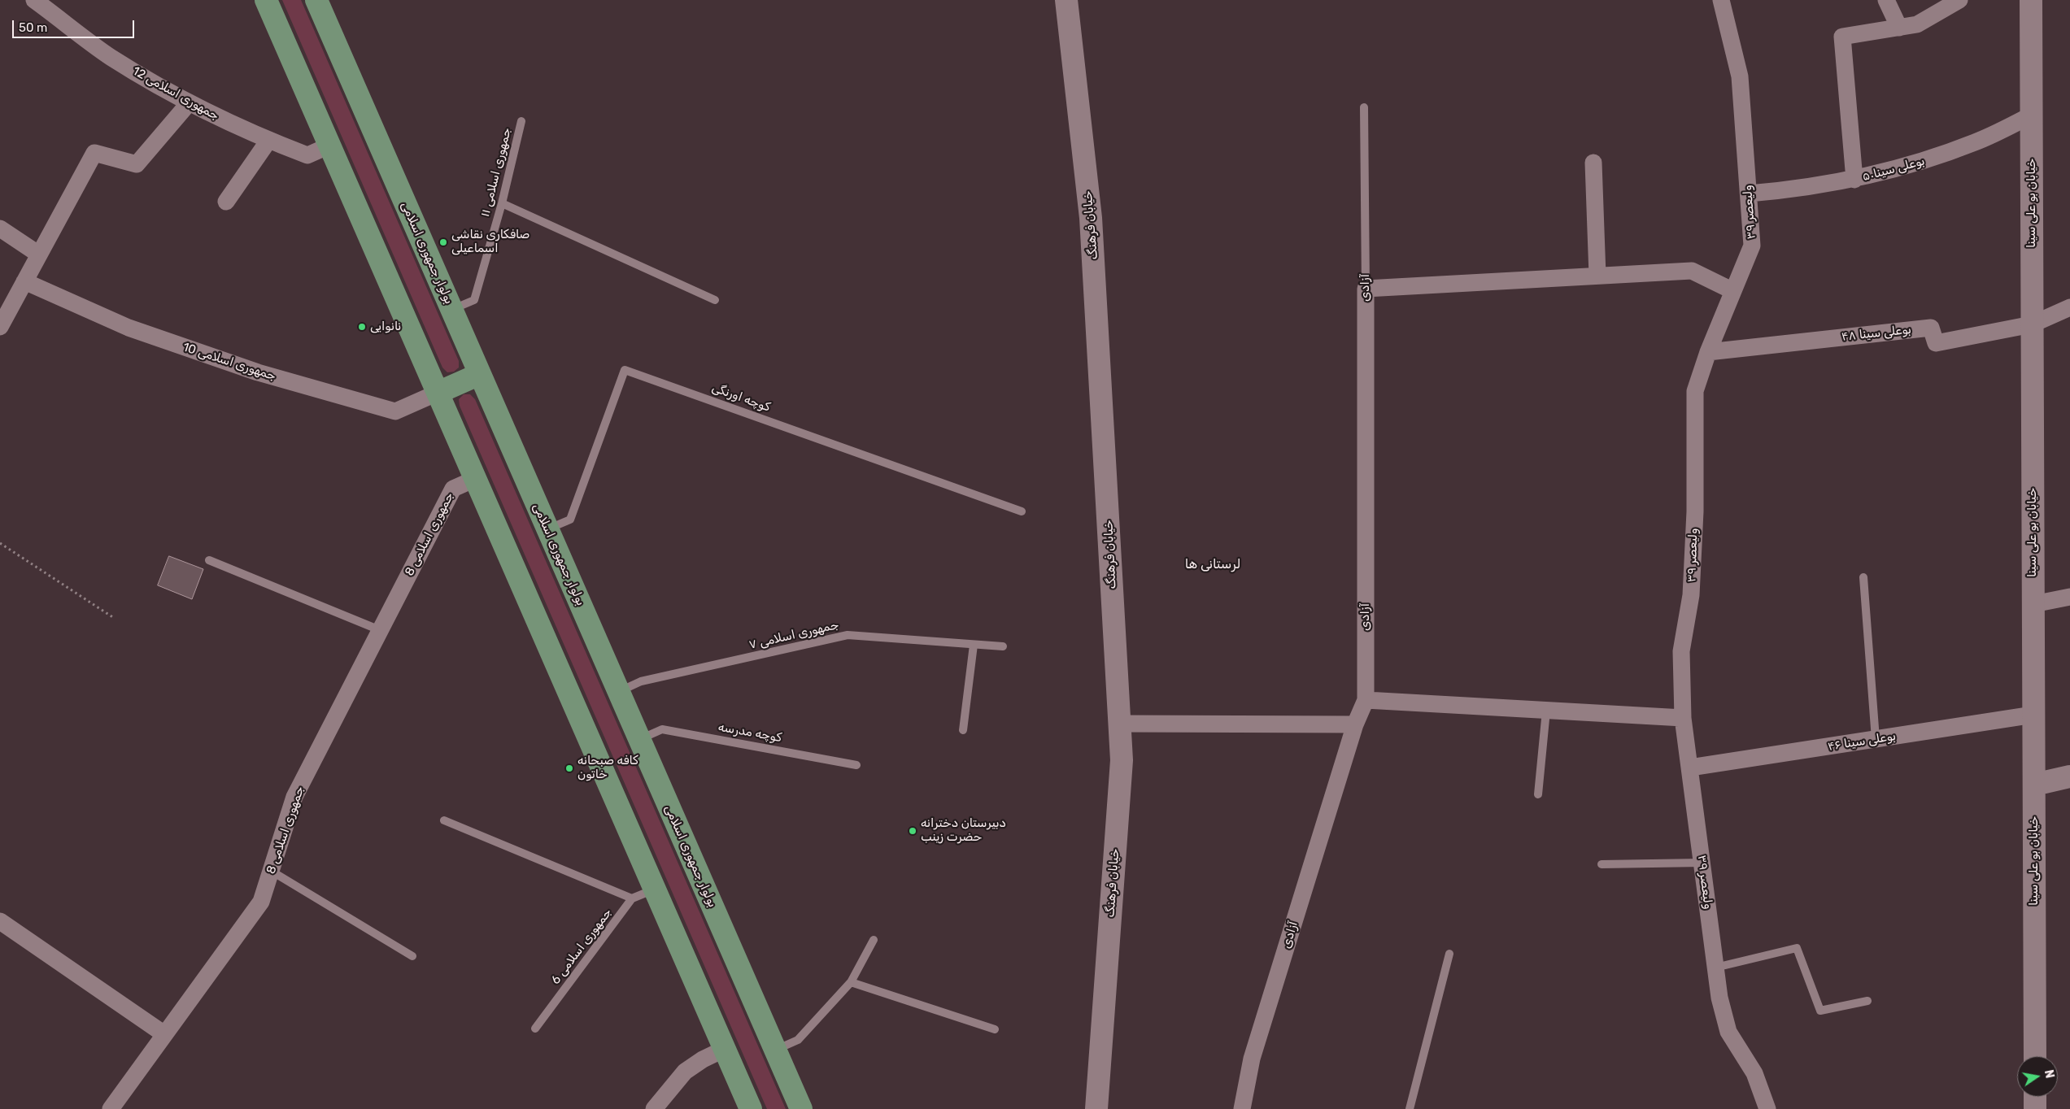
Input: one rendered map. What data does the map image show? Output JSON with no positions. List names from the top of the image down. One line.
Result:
{"streets":{"main road":["بولوار جمهوری اسلامی"],"street":["جمهوری اسلامی 12","بوعلی سینا۵۰","خیابان بو علی سینا","ولیعصر ۳۹","خیابان فرهنگ","آزادی","بوعلی سینا ۴۸","جمهوری اسلامی 10","جمهوری اسلامی 8","بوعلی سینا ۴۶"],"lane":["جمهوری اسلامی ۱۱","کوچه اورنگی","جمهوری اسلامی ۷","کوچه مدرسه","جمهوری اسلامی 6"]},"crossings":[["بوعلی سینا۵۰","خیابان بو علی سینا"],["بوعلی سینا۵۰","ولیعصر ۳۹"],["جمهوری اسلامی ۱۱","بولوار جمهوری اسلامی"],["خیابان بو علی سینا","بوعلی سینا ۴۸"],["خیابان بو علی سینا","بوعلی سینا ۴۶"],["ولیعصر ۳۹","بوعلی سینا ۴۸"],["ولیعصر ۳۹","بوعلی سینا ۴۶"],["بولوار جمهوری اسلامی","کوچه اورنگی"],["بولوار جمهوری اسلامی","جمهوری اسلامی ۷"],["بولوار جمهوری اسلامی","کوچه مدرسه"]],"districts":["لرستانی ها"],"places":["صافکاری نقاشی اسماعیلی","نانوایی","کافه صبحانه خاتون","دبیرستان دخترانه حضرت زینب"],"scale_bar":"50 m","north":"right"}
